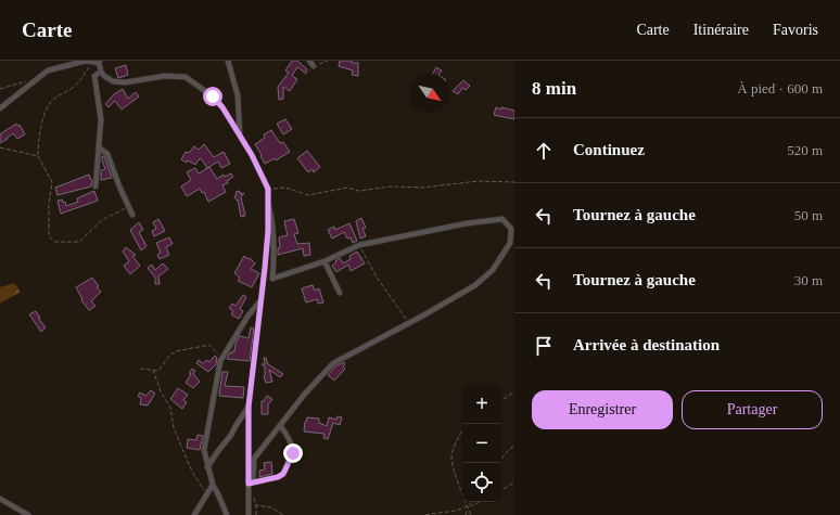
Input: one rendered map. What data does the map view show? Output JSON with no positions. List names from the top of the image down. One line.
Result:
{"north":"bottom right","page":{"header":"Carte","nav":["Carte","Itinéraire","Favoris"],"heading":["8 min","À pied · 600 m"],"list":[["Continuez","520 m"],["Tournez à gauche","50 m"],["Tournez à gauche","30 m"],"Arrivée à destination"],"buttons":["Enregistrer","Partager"],"map_buttons":["+","−"]}}
